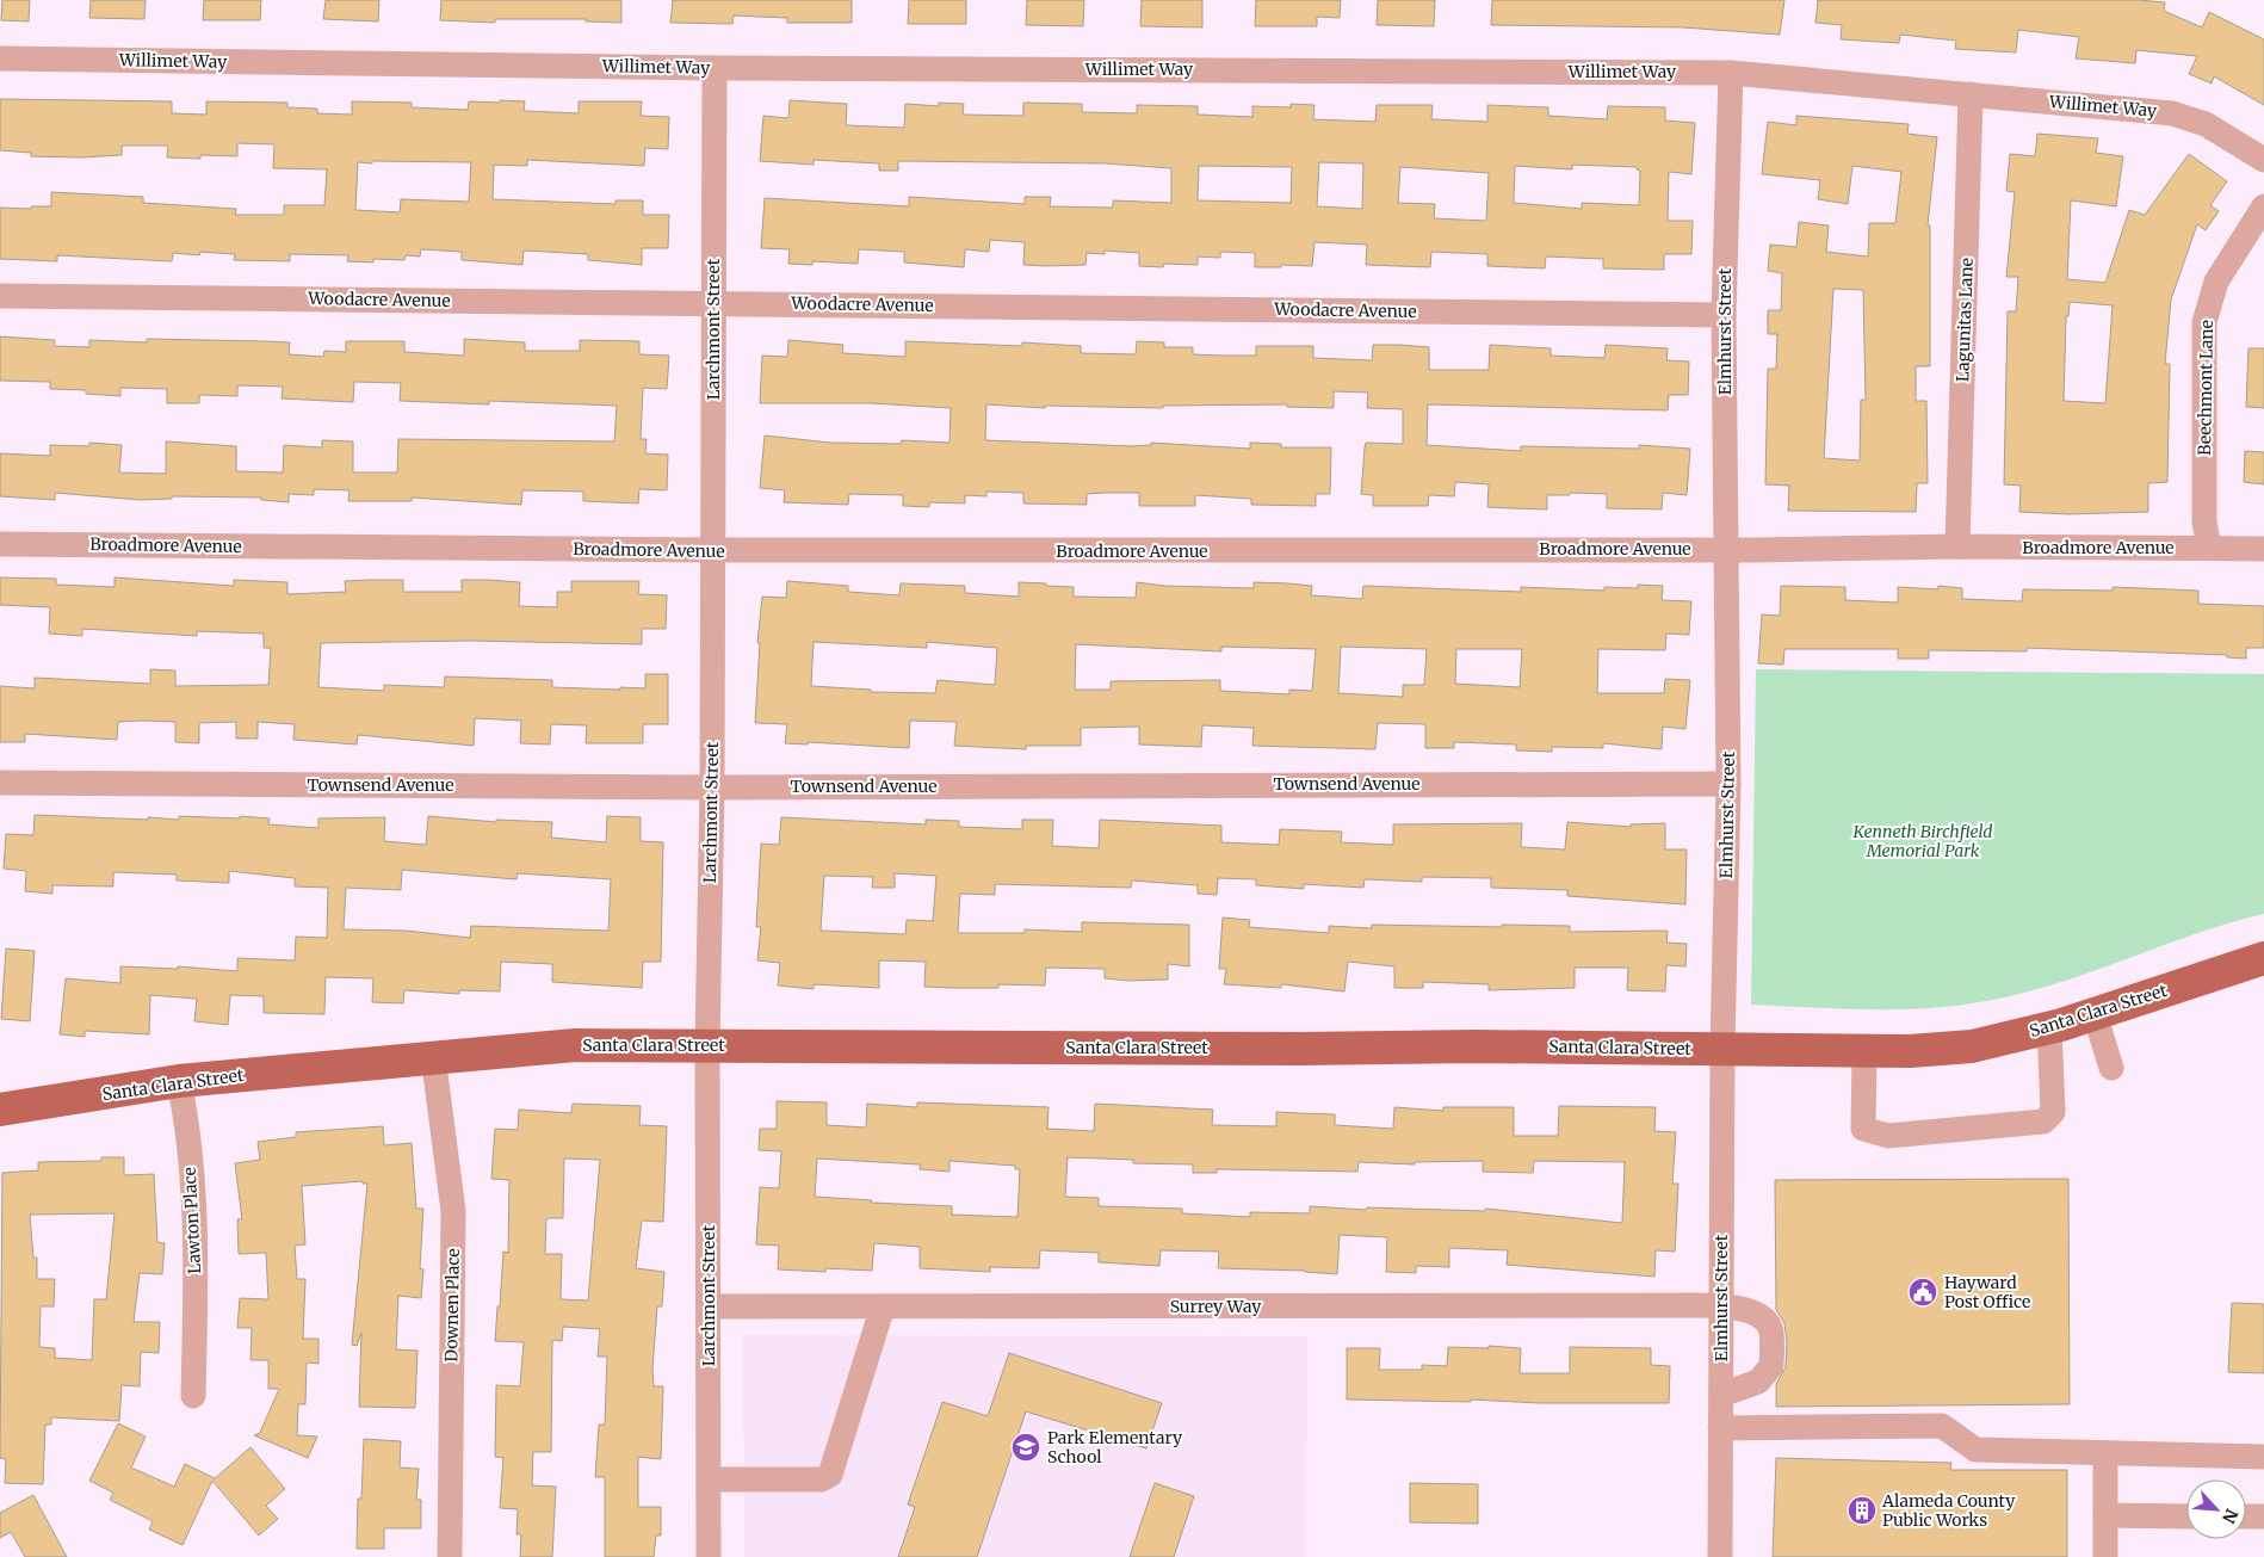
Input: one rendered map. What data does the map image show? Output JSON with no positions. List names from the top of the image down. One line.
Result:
{"streets":{"main road":["Santa Clara Street"],"street":["Willimet Way","Woodacre Avenue","Lagunitas Lane","Larchmont Street","Elmhurst Street","Beechmont Lane","Broadmore Avenue","Townsend Avenue","Lawton Place","Downen Place","Surrey Way"]},"crossings":[["Willimet Way","Lagunitas Lane"],["Willimet Way","Larchmont Street"],["Willimet Way","Elmhurst Street"],["Woodacre Avenue","Larchmont Street"],["Woodacre Avenue","Elmhurst Street"],["Lagunitas Lane","Broadmore Avenue"],["Larchmont Street","Broadmore Avenue"],["Larchmont Street","Townsend Avenue"],["Larchmont Street","Santa Clara Street"],["Larchmont Street","Surrey Way"],["Elmhurst Street","Broadmore Avenue"],["Elmhurst Street","Townsend Avenue"],["Elmhurst Street","Santa Clara Street"],["Elmhurst Street","Surrey Way"],["Beechmont Lane","Broadmore Avenue"],["Santa Clara Street","Lawton Place"],["Santa Clara Street","Downen Place"]],"parks":["Kenneth Birchfield Memorial Park"],"places":{"public building":["Hayward Post Office"],"school or university":["Park Elementary School"],"building":["Alameda County Public Works"]},"north":"bottom right"}
